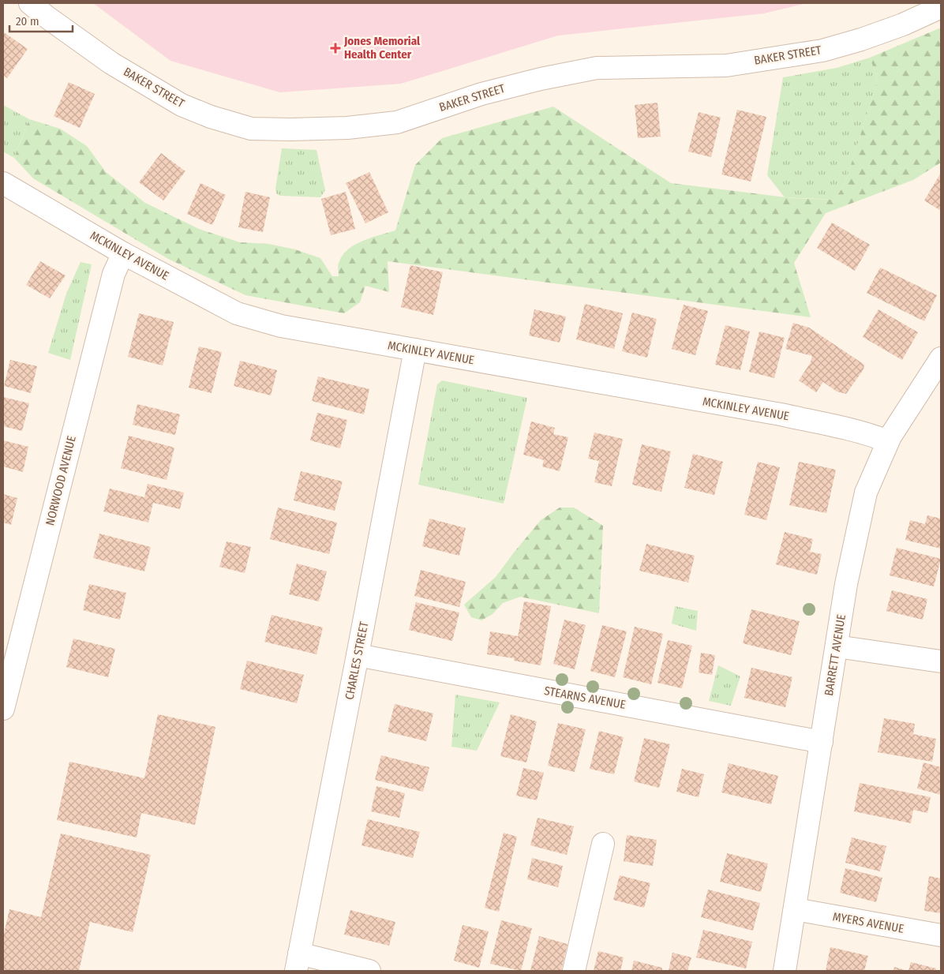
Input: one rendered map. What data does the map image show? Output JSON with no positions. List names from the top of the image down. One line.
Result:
{"streets":{"street":["BAKER STREET","MCKINLEY AVENUE","NORWOOD AVENUE","BARRETT AVENUE","CHARLES STREET","STEARNS AVENUE","MYERS AVENUE"]},"crossings":[["MCKINLEY AVENUE","NORWOOD AVENUE"],["MCKINLEY AVENUE","BARRETT AVENUE"],["MCKINLEY AVENUE","CHARLES STREET"],["BARRETT AVENUE","STEARNS AVENUE"],["BARRETT AVENUE","MYERS AVENUE"],["CHARLES STREET","STEARNS AVENUE"]],"places":{"health":["Jones Memorial Health Center"]},"scale_bar":"20 m"}
